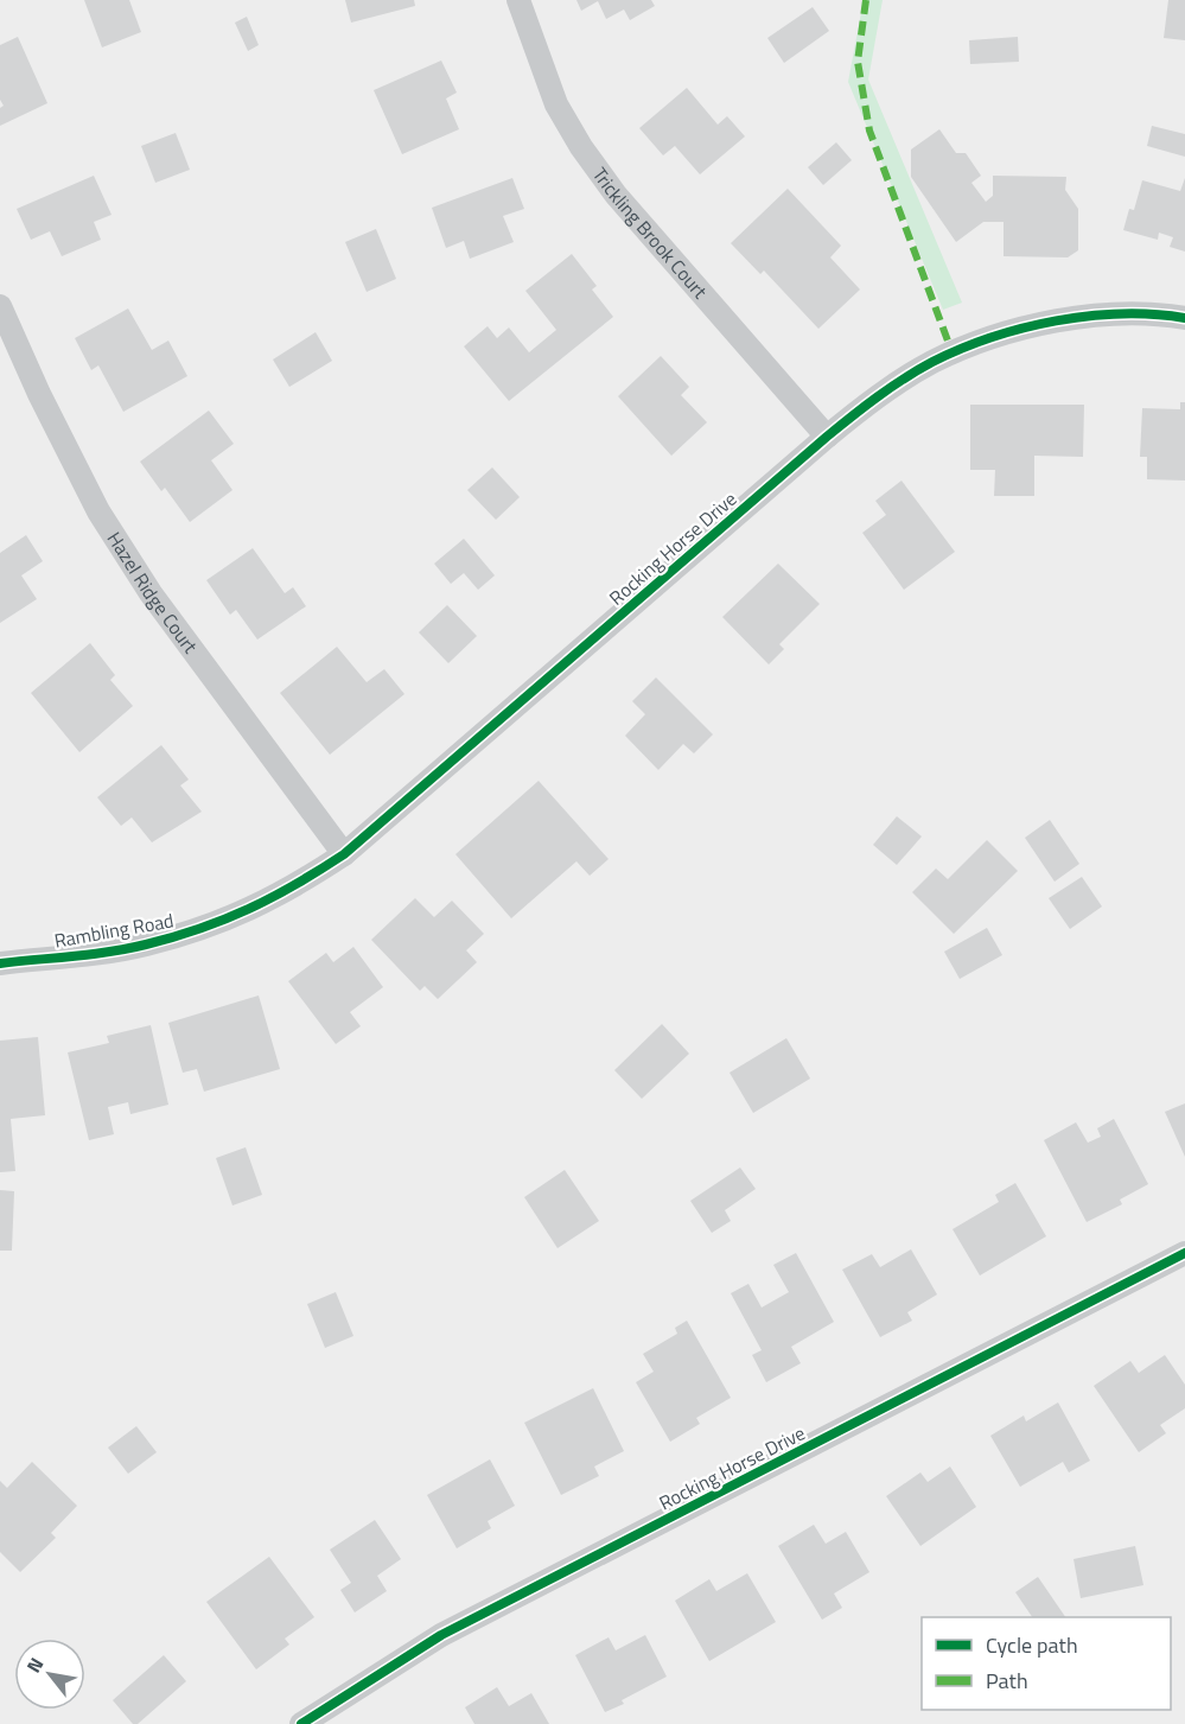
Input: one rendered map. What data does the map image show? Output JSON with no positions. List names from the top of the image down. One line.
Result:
{"streets":{"street":["Trickling Brook Court","Rocking Horse Drive","Hazel Ridge Court","Rambling Road"]},"crossings":[["Trickling Brook Court","Rocking Horse Drive"],["Rocking Horse Drive","Hazel Ridge Court"],["Rocking Horse Drive","Rambling Road"]],"legend":["Cycle path","Path"],"north":"top left"}
